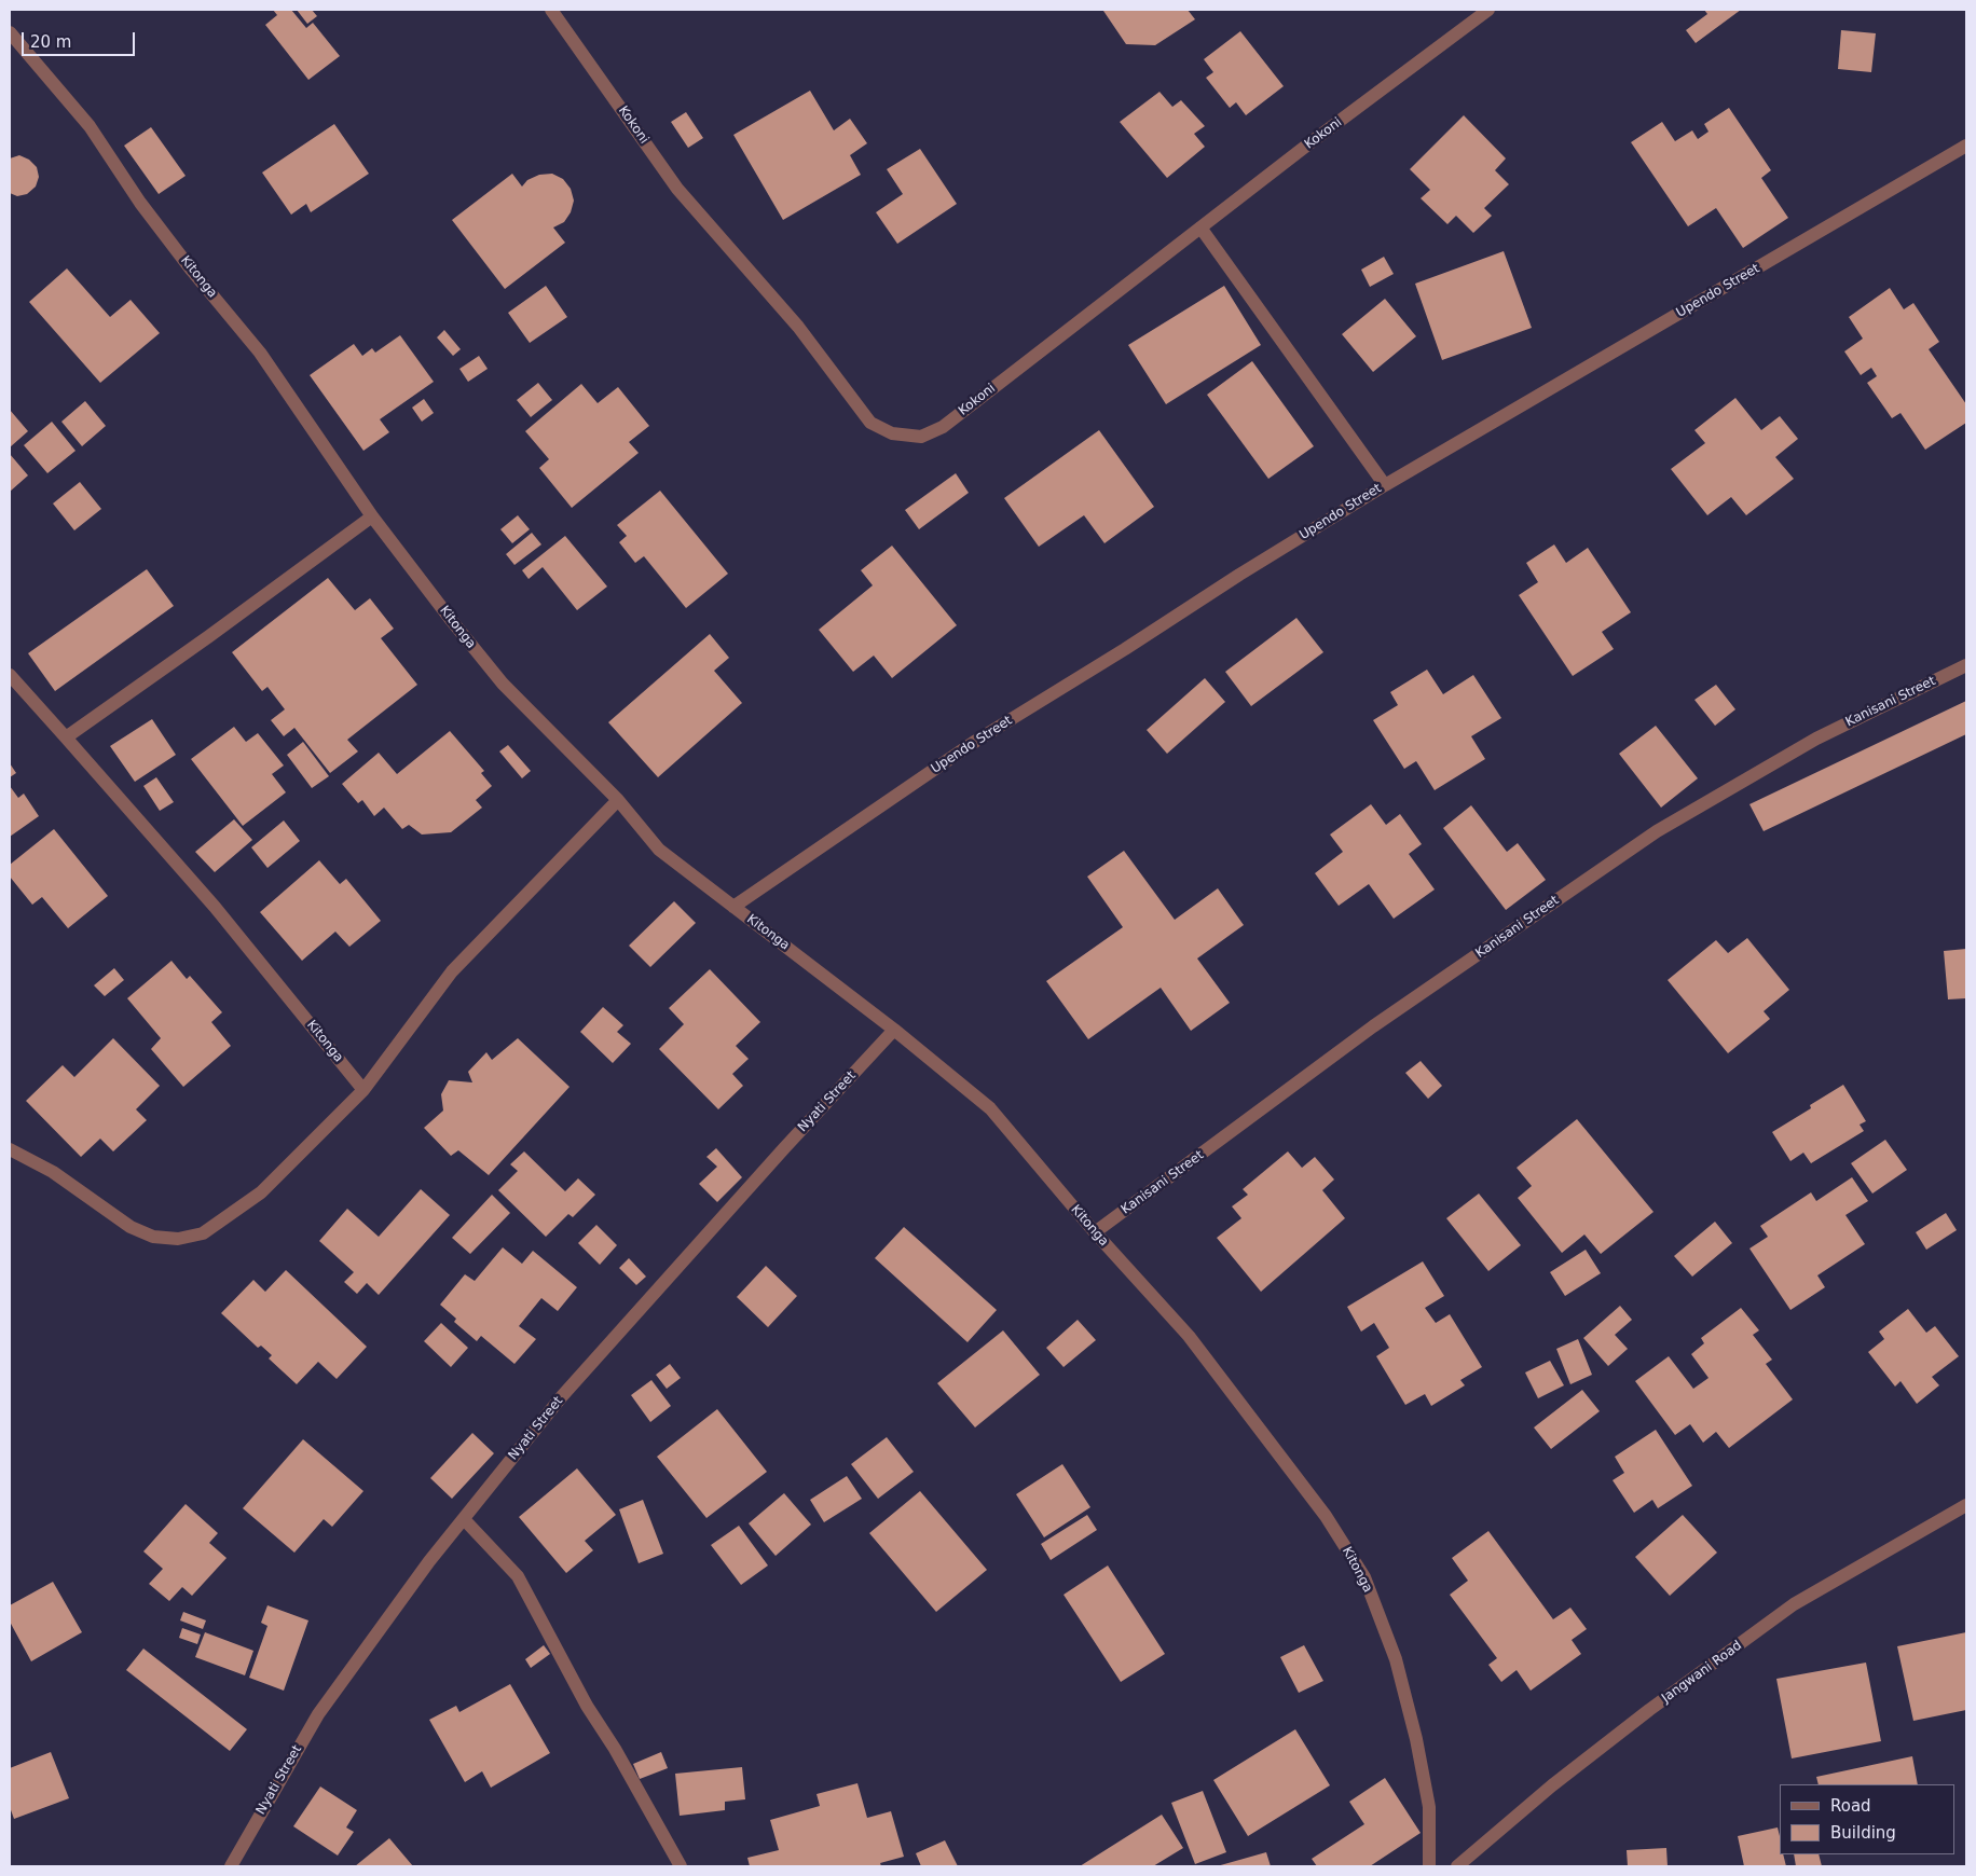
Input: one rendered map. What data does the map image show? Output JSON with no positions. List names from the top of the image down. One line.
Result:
{"streets":{"street":["Kokoni","Kitonga","Upendo Street","Kanisani Street","Nyati Street","Jangwani Road"]},"crossings":[["Kitonga","Upendo Street"],["Kitonga","Kanisani Street"],["Kitonga","Nyati Street"]],"legend":["Road","Building"],"scale_bar":"20 m"}
